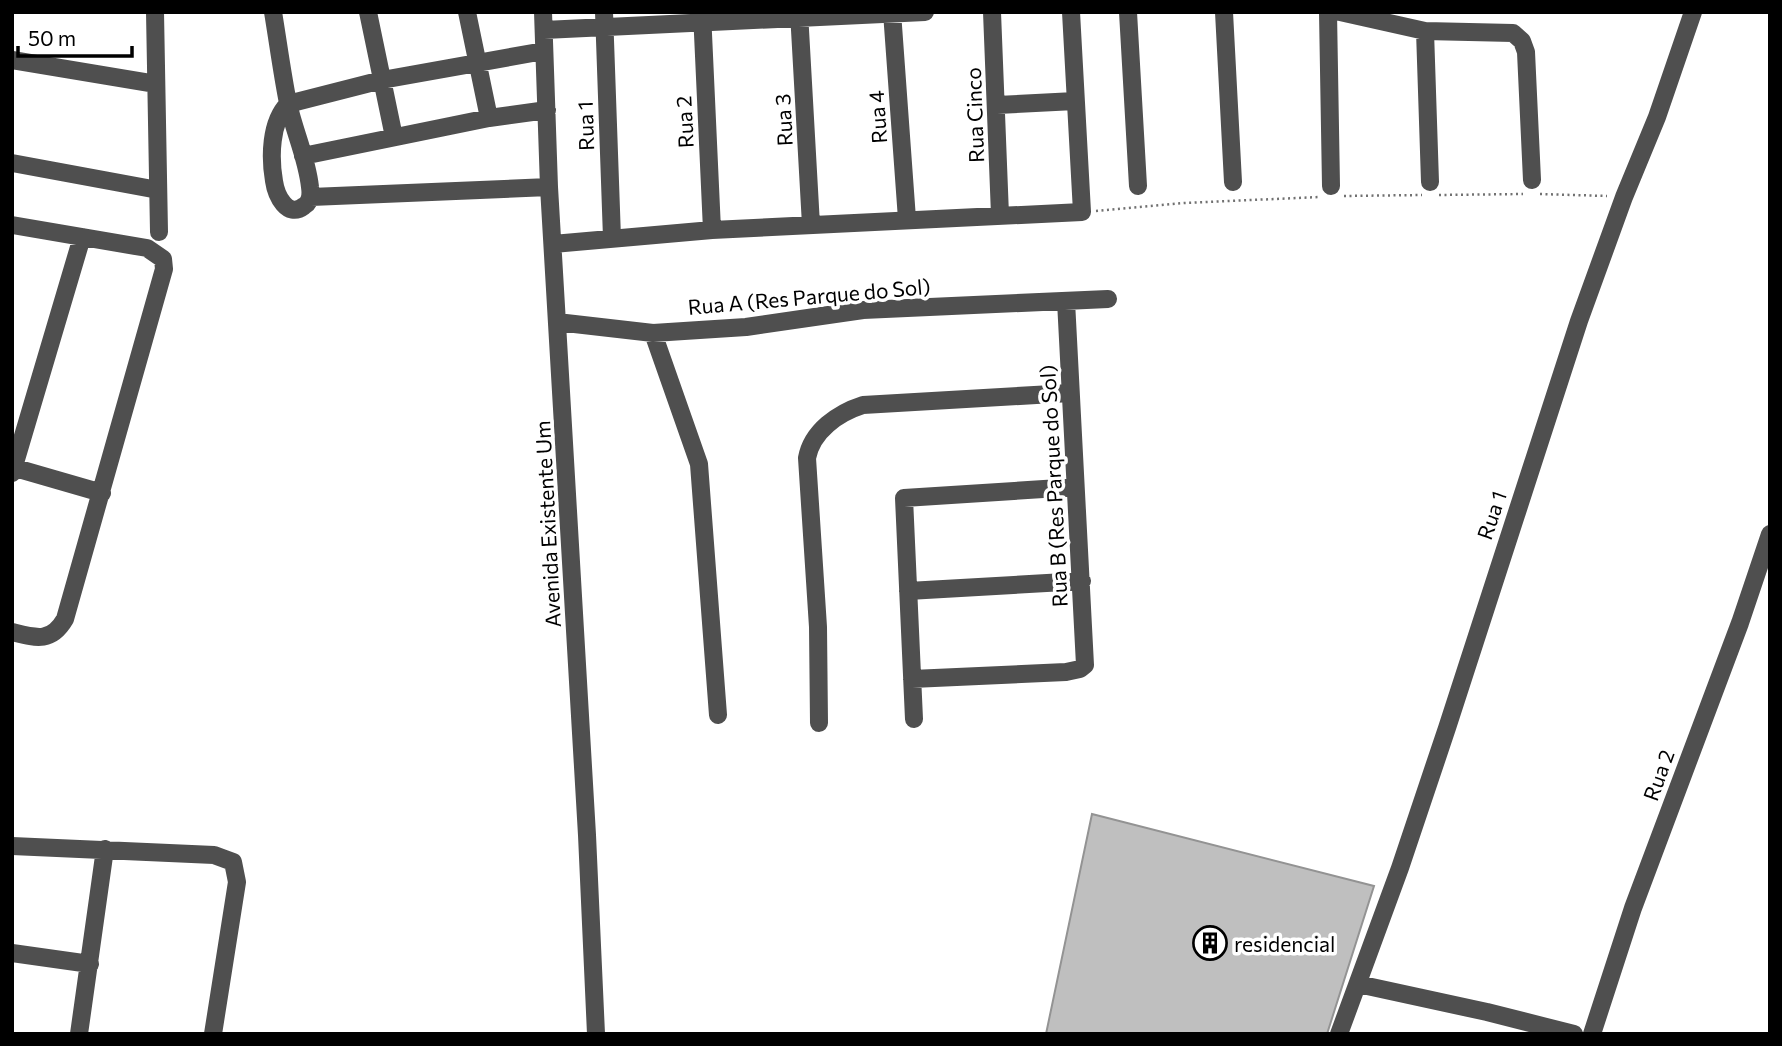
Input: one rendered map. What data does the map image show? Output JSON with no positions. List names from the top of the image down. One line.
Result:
{"streets":{"street":["Rua Cinco","Rua 4","Rua 3","Rua 2","Rua 1","Rua A (Res Parque do Sol)","Rua B (Res Parque do Sol)","Avenida Existente Um"]},"crossings":[["Rua A (Res Parque do Sol)","Rua B (Res Parque do Sol)"],["Rua A (Res Parque do Sol)","Avenida Existente Um"]],"places":{"building":["residencial"]},"scale_bar":"50 m"}
